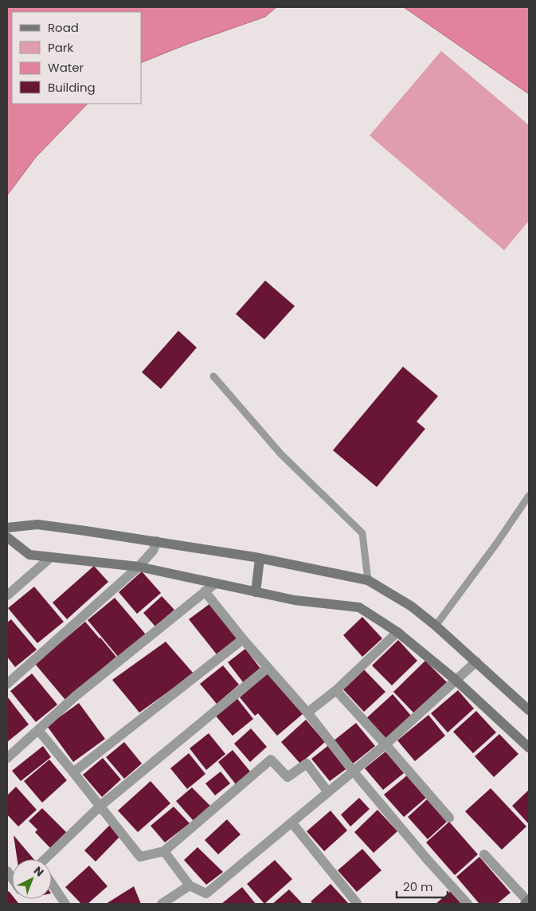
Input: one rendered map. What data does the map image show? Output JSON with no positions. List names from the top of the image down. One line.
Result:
{"legend":["Road","Park","Water","Building"],"scale_bar":"20 m","north":"top right"}
